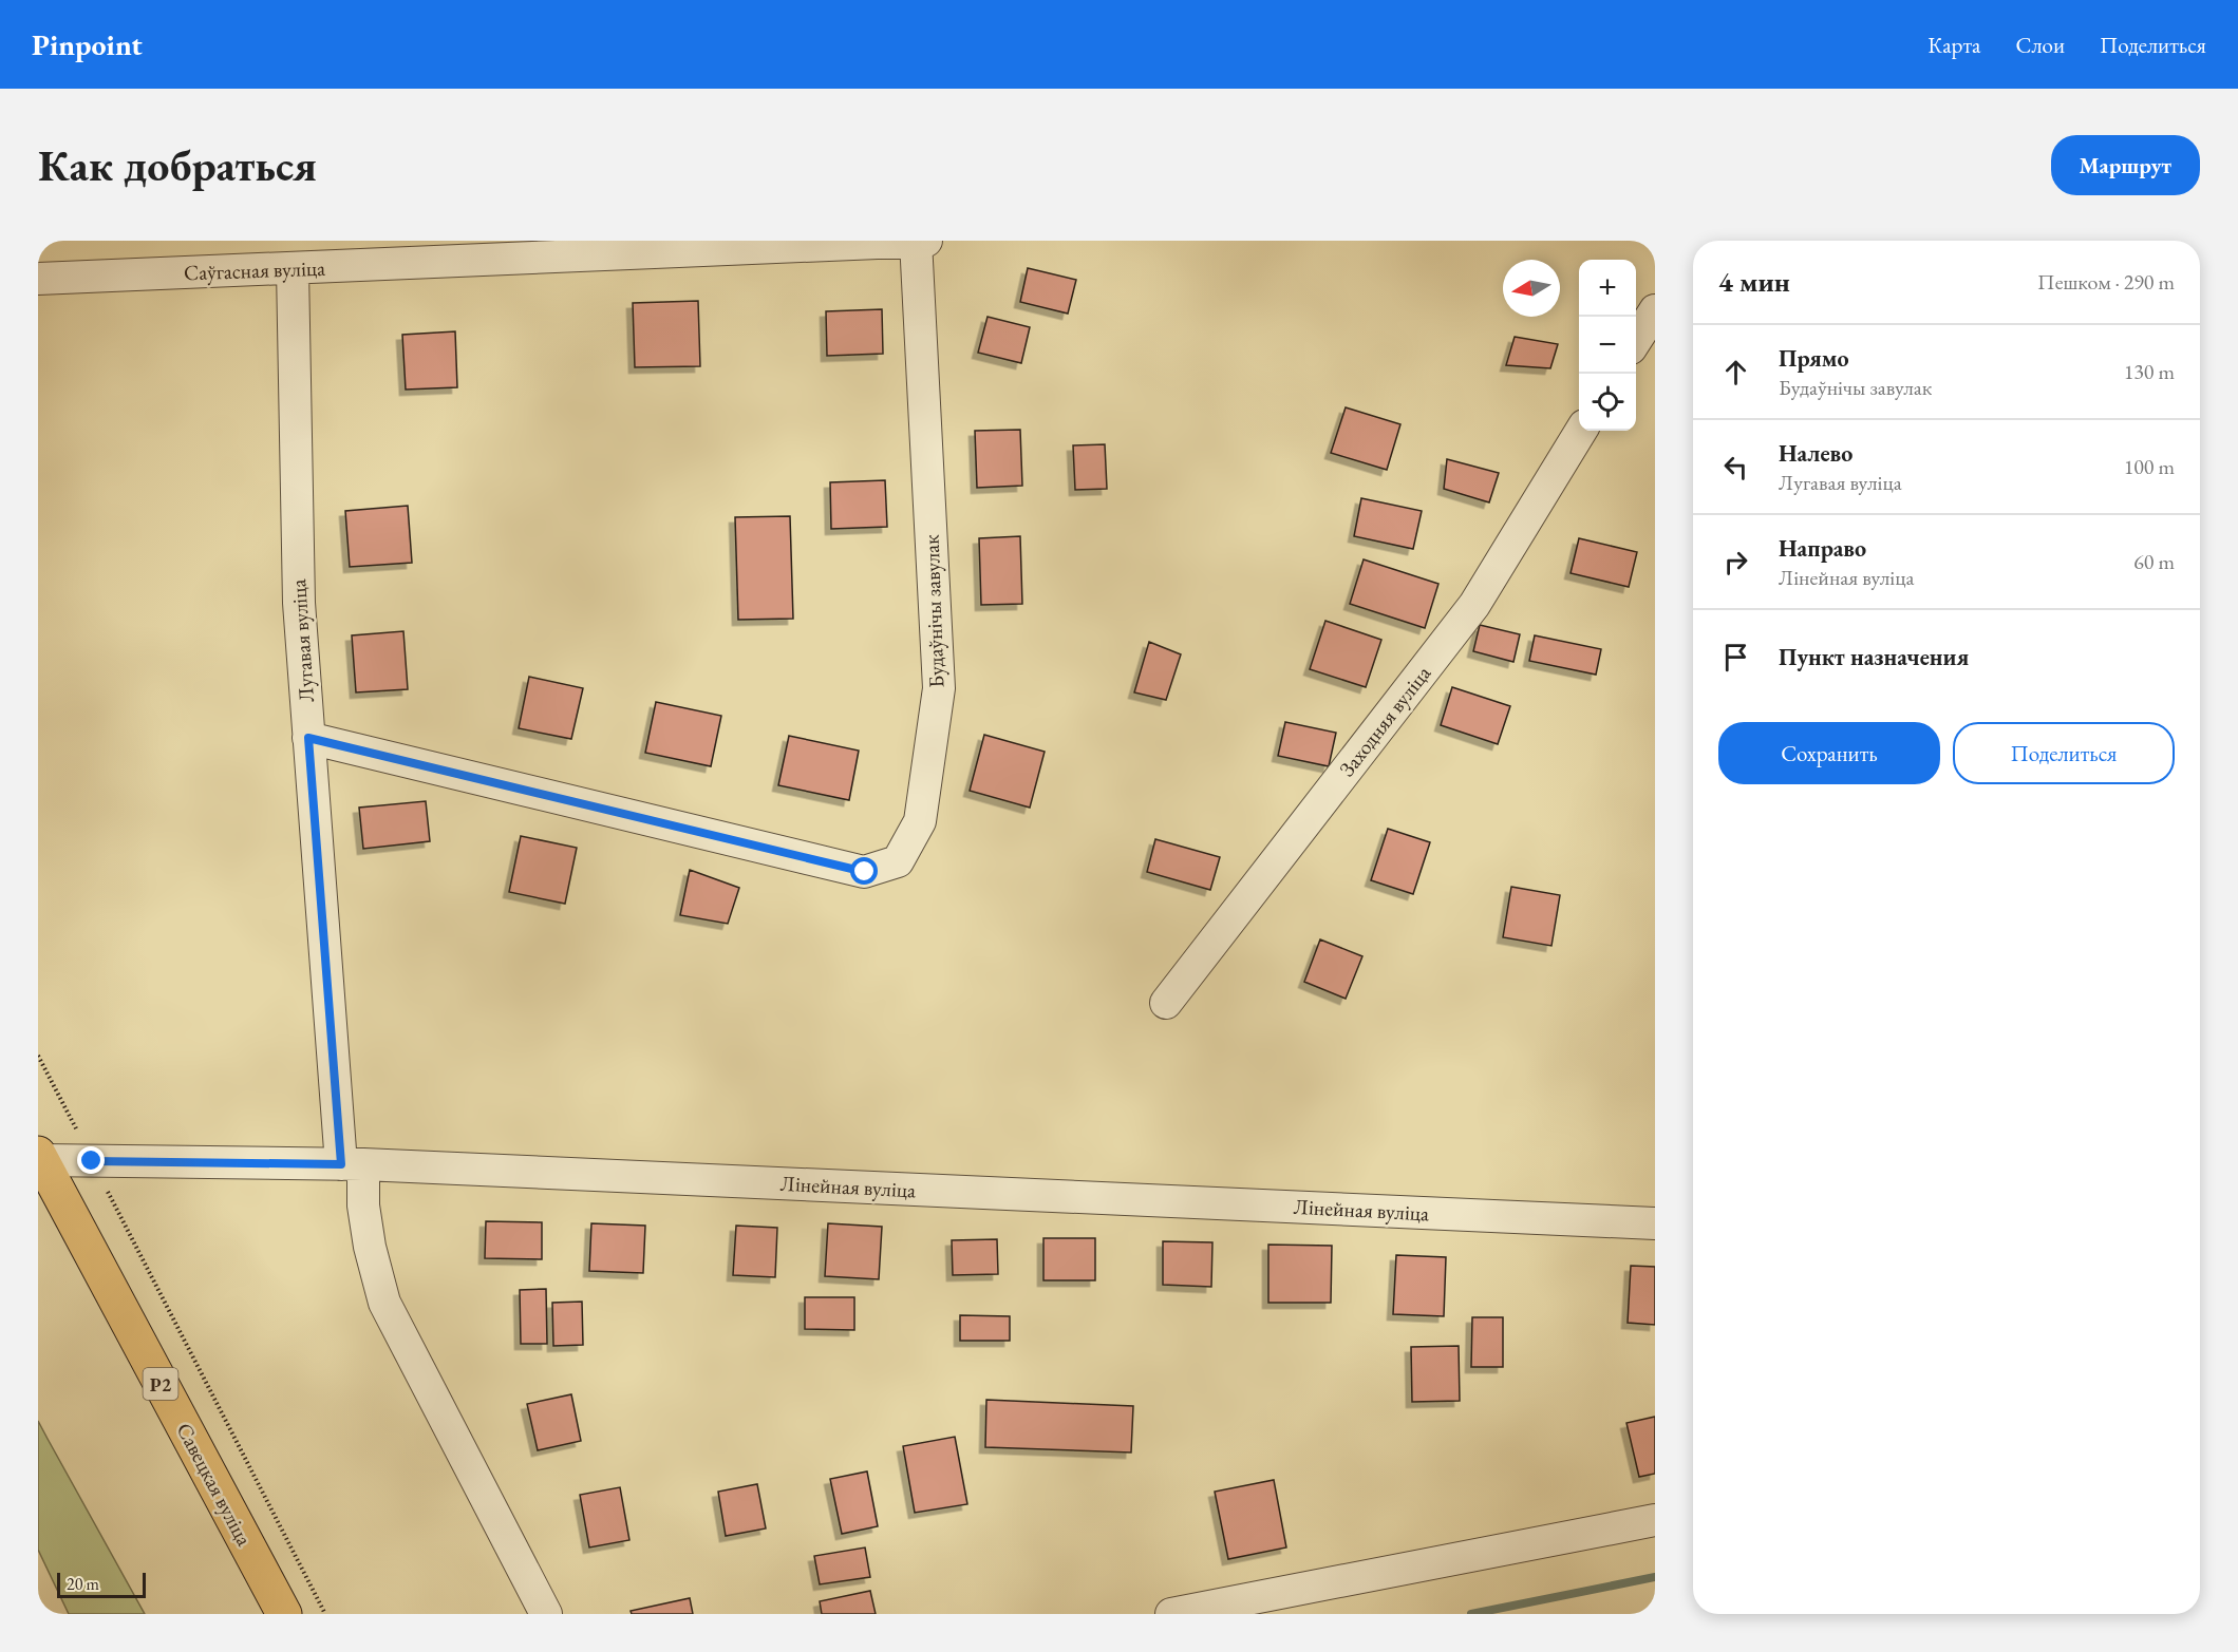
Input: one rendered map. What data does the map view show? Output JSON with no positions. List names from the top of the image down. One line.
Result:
{"streets":{"main road":["Р2","Савецкая вуліца"],"street":["Саўгасная вуліца","Будаўнічы завулак","Лугавая вуліца","Заходняя вуліца","Лінейная вуліца"]},"crossings":[["Саўгасная вуліца","Будаўнічы завулак"],["Саўгасная вуліца","Лугавая вуліца"],["Будаўнічы завулак","Лугавая вуліца"],["Лугавая вуліца","Лінейная вуліца"],["Лінейная вуліца","Савецкая вуліца"]],"scale_bar":"20 m","north":"left","page":{"header":"Pinpoint","nav":["Карта","Слои","Поделиться"],"buttons":["Маршрут",["Сохранить","Поделиться"]],"title":"Как добраться","heading":["4 мин","Пешком · 290 m"],"map_buttons":["+","−"],"list":[["Прямо","Будаўнічы завулак","130 m"],["Налево","Лугавая вуліца","100 m"],["Направо","Лінейная вуліца","60 m"],"Пункт назначения"],"scale":"20 m"}}
